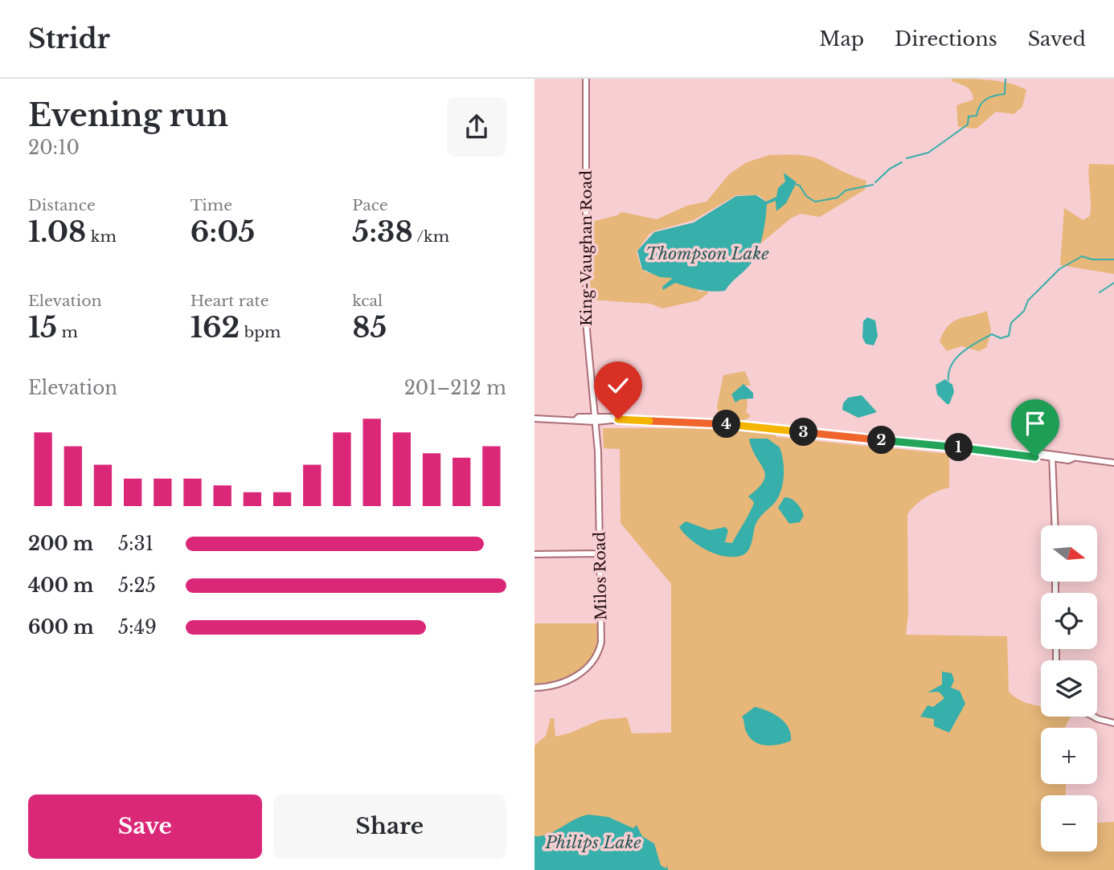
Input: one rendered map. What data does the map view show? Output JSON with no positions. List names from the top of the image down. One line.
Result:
{"streets":{"street":["King-Vaughan Road","Milos Road"]},"crossings":[["King-Vaughan Road","Milos Road"]],"water":["Thompson Lake","Philips Lake"],"north":"right","page":{"header":"Stridr","nav":["Map","Directions","Saved"],"heading":["Evening run","20:10"],"stats":[["Distance","1.08 km"],["Time","6:05"],["Pace","5:38 /km"],["Elevation","15 m"],["Heart rate","162 bpm"],["kcal","85"]],"chart":["Elevation","201–212 m"],"pins":["4","3","2","1"],"list":[{"name":"200 m","note":"5:31"},{"name":"400 m","note":"5:25"},{"name":"600 m","note":"5:49"}],"map_buttons":["+","−"],"buttons":["Save","Share"]}}
